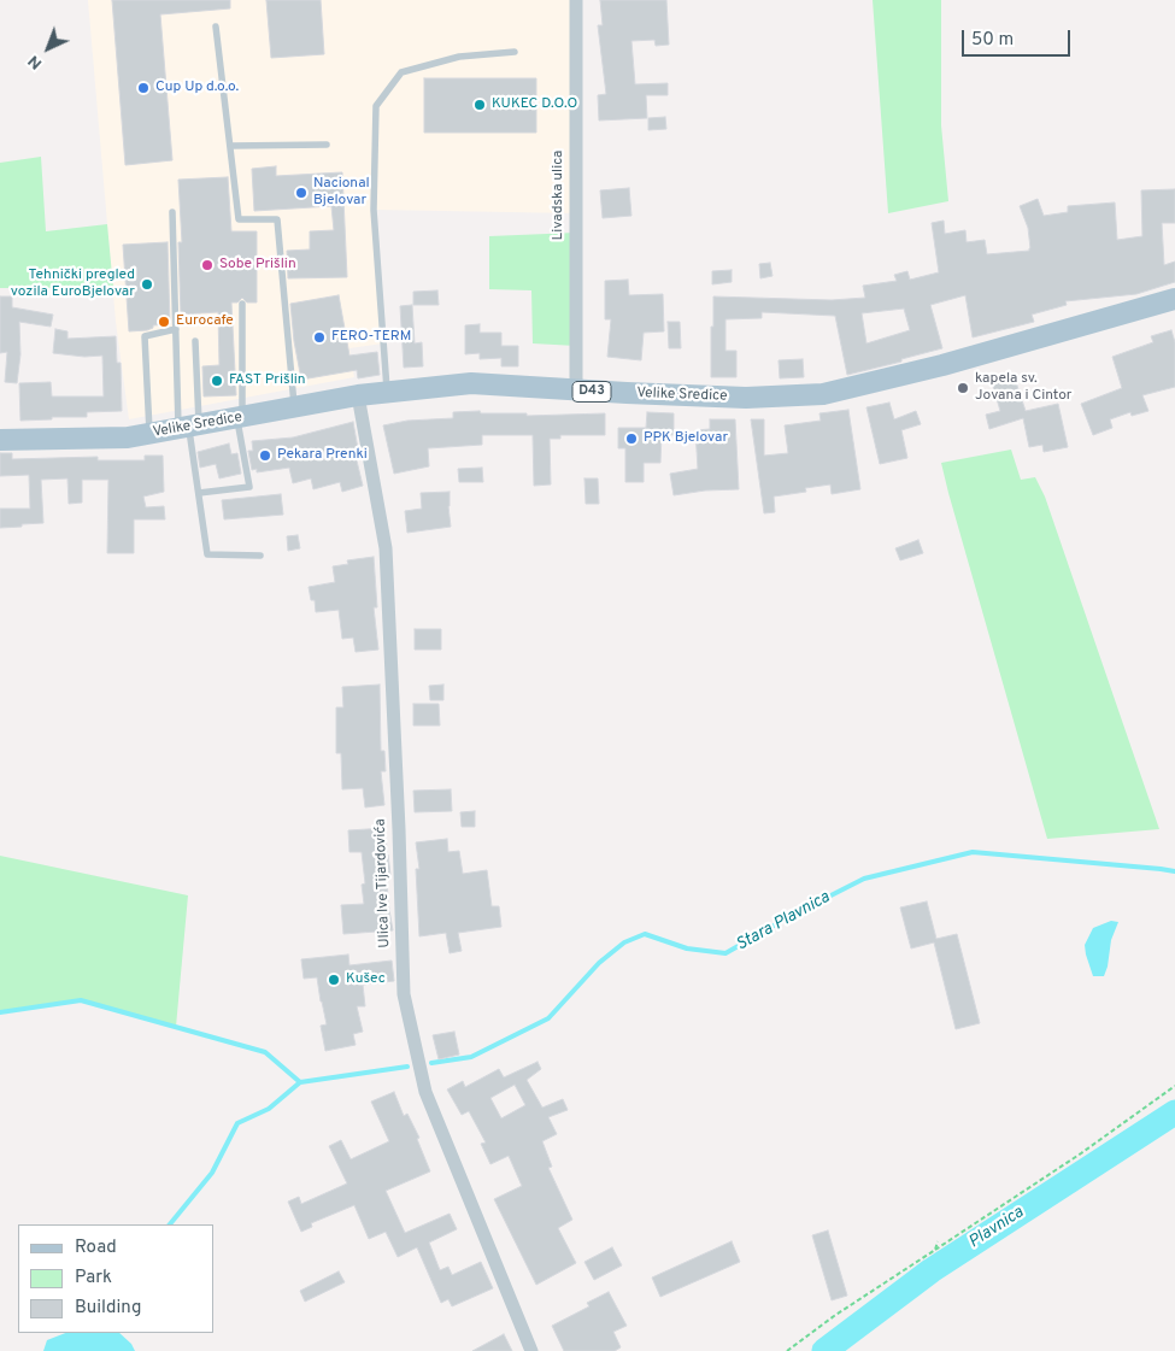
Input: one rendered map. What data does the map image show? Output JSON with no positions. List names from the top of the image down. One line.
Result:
{"streets":{"main road":["D43","Velike Sredice"],"street":["Livadska ulica","Ulica Ive Tijardovića"]},"crossings":[["Livadska ulica","Velike Sredice"],["Velike Sredice","Ulica Ive Tijardovića"]],"water":["Stara Plavnica","Plavnica"],"places":["Cup Up d.o.o.","KUKEC D.O.O","Nacional Bjelovar","Sobe Prišlin","Tehnički pregled vozila EuroBjelovar","Eurocafe","FERO-TERM","FAST Prišlin","kapela sv. Jovana i Cintor","PPK Bjelovar","Pekara Prenki","Kušec"],"legend":["Road","Park","Building"],"scale_bar":"50 m","north":"bottom left"}
